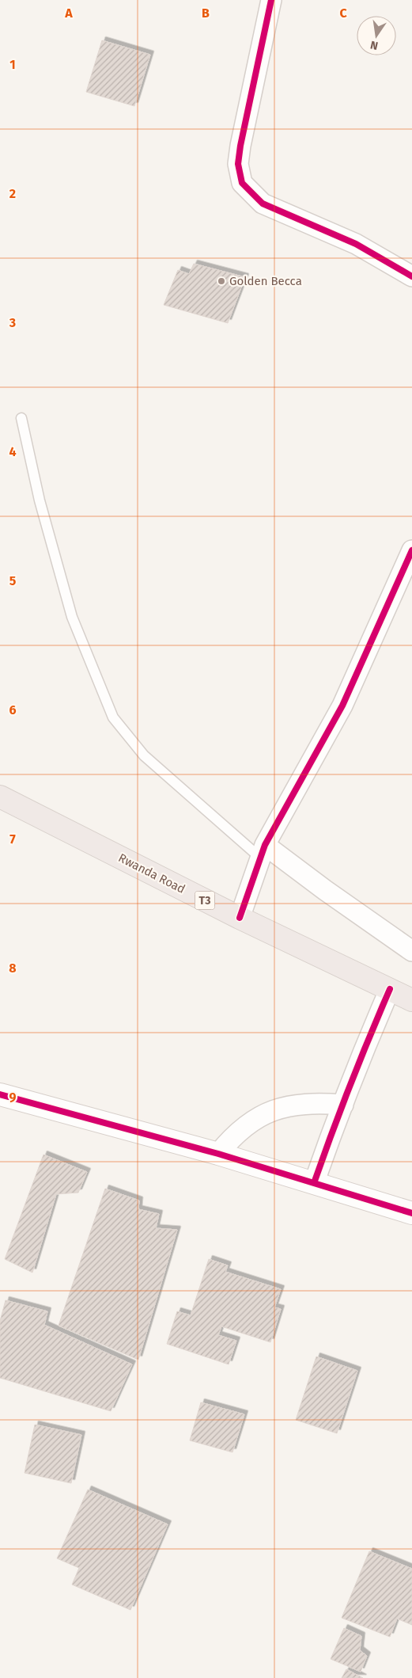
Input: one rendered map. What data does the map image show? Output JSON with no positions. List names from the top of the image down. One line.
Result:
{"streets":{"highway":["Rwanda Road","T3"]},"places":["Golden Becca"],"north":"bottom","grid":{"columns":["A","B","C"],"rows":["1","2","3","4","5","6","7","8","9"]}}
